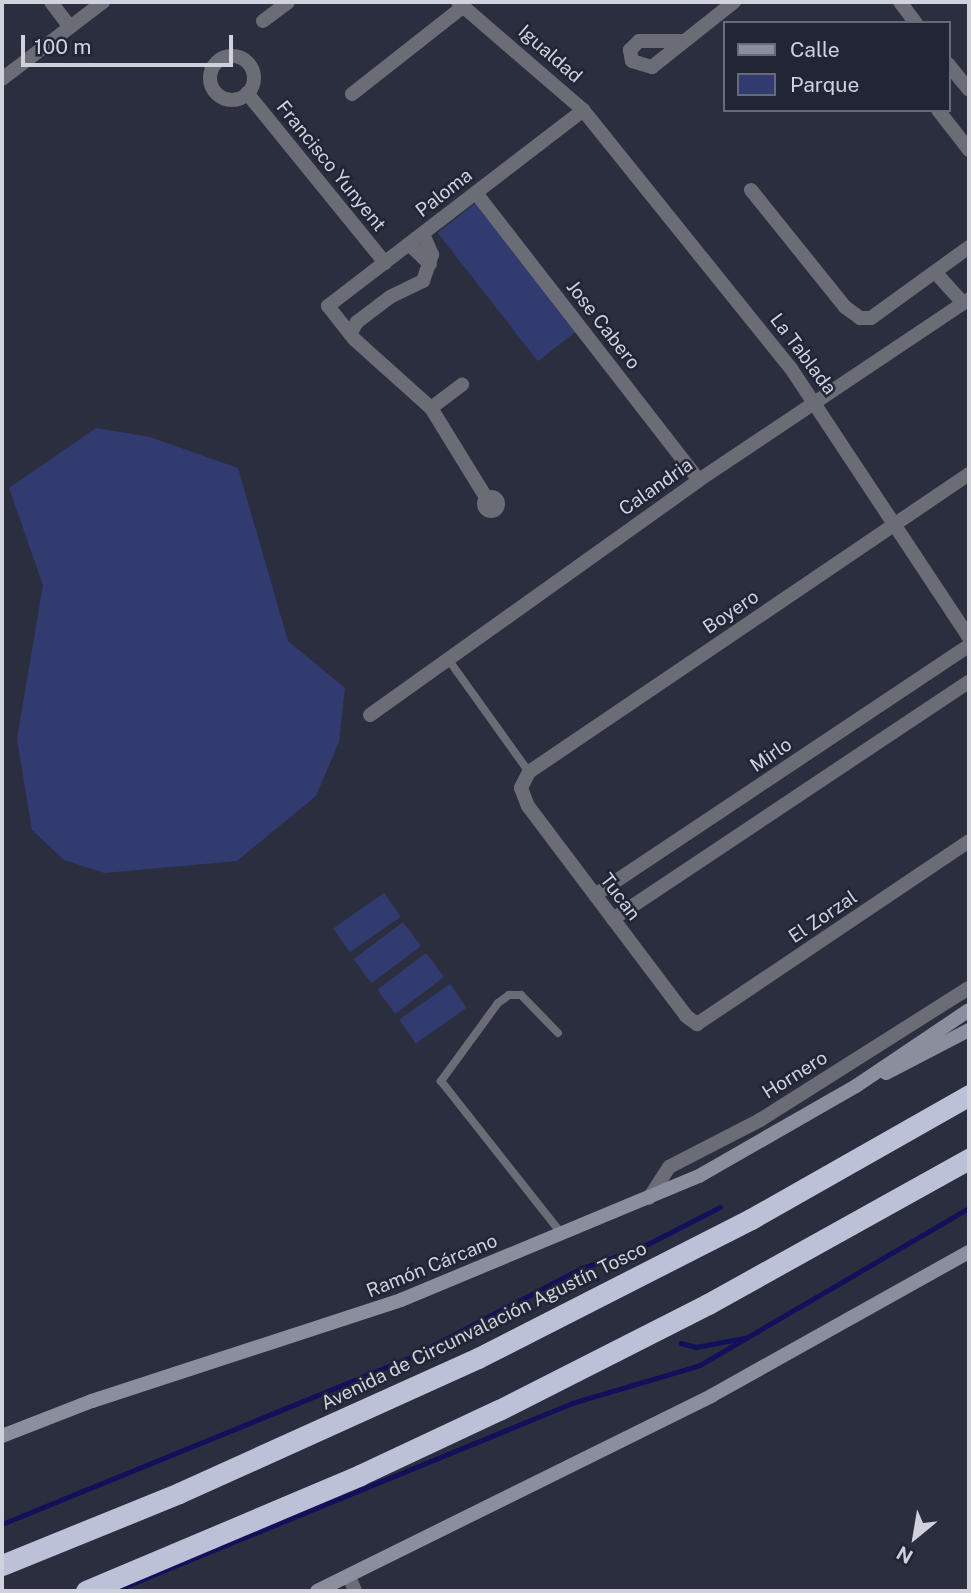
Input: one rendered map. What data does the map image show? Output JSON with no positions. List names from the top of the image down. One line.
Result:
{"streets":{"highway":["Avenida de Circunvalación Agustín Tosco"],"main road":["Ramón Cárcano"],"street":["Igualdad","Francisco Yunyent","Paloma","Jose Cabero","La Tablada","Calandria","Boyero","Mirlo","Tucan","El Zorzal","Hornero"]},"crossings":[["Igualdad","Paloma"],["Igualdad","La Tablada"],["Francisco Yunyent","Paloma"],["Paloma","Jose Cabero"],["Paloma","La Tablada"],["Jose Cabero","Calandria"],["La Tablada","Calandria"],["La Tablada","Boyero"],["Boyero","Tucan"],["Mirlo","Tucan"],["Tucan","El Zorzal"],["Hornero","Ramón Cárcano"]],"legend":["Calle","Parque"],"scale_bar":"100 m","north":"bottom left"}
